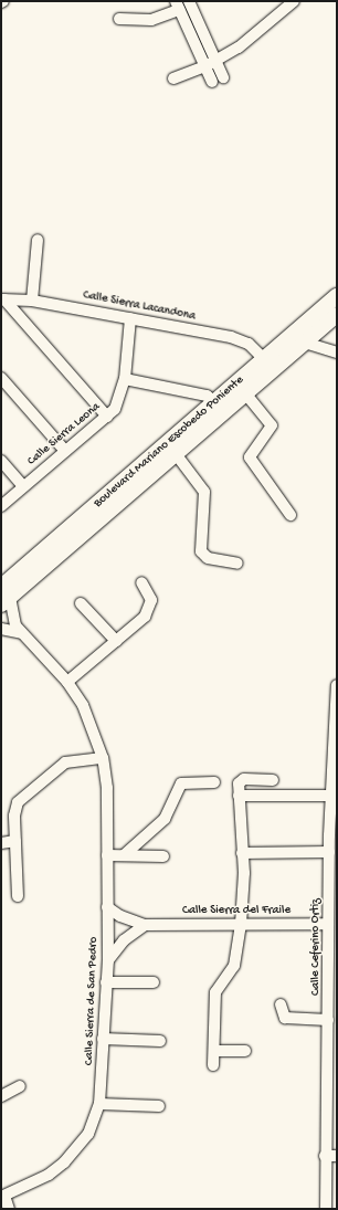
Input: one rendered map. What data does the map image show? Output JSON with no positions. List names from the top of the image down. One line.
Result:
{"streets":{"street":["Calle Sierra Lacandona","Calle Sierra Leona","Boulevard Mariano Escobedo Poniente","Calle Sierra del Fraile","Calle Ceferino Ortiz","Calle Sierra de San Pedro"]},"crossings":[["Calle Sierra Lacandona","Calle Sierra Leona"],["Calle Sierra Lacandona","Boulevard Mariano Escobedo Poniente"],["Boulevard Mariano Escobedo Poniente","Calle Sierra de San Pedro"],["Calle Sierra del Fraile","Calle Ceferino Ortiz"],["Calle Sierra del Fraile","Calle Sierra de San Pedro"]]}
